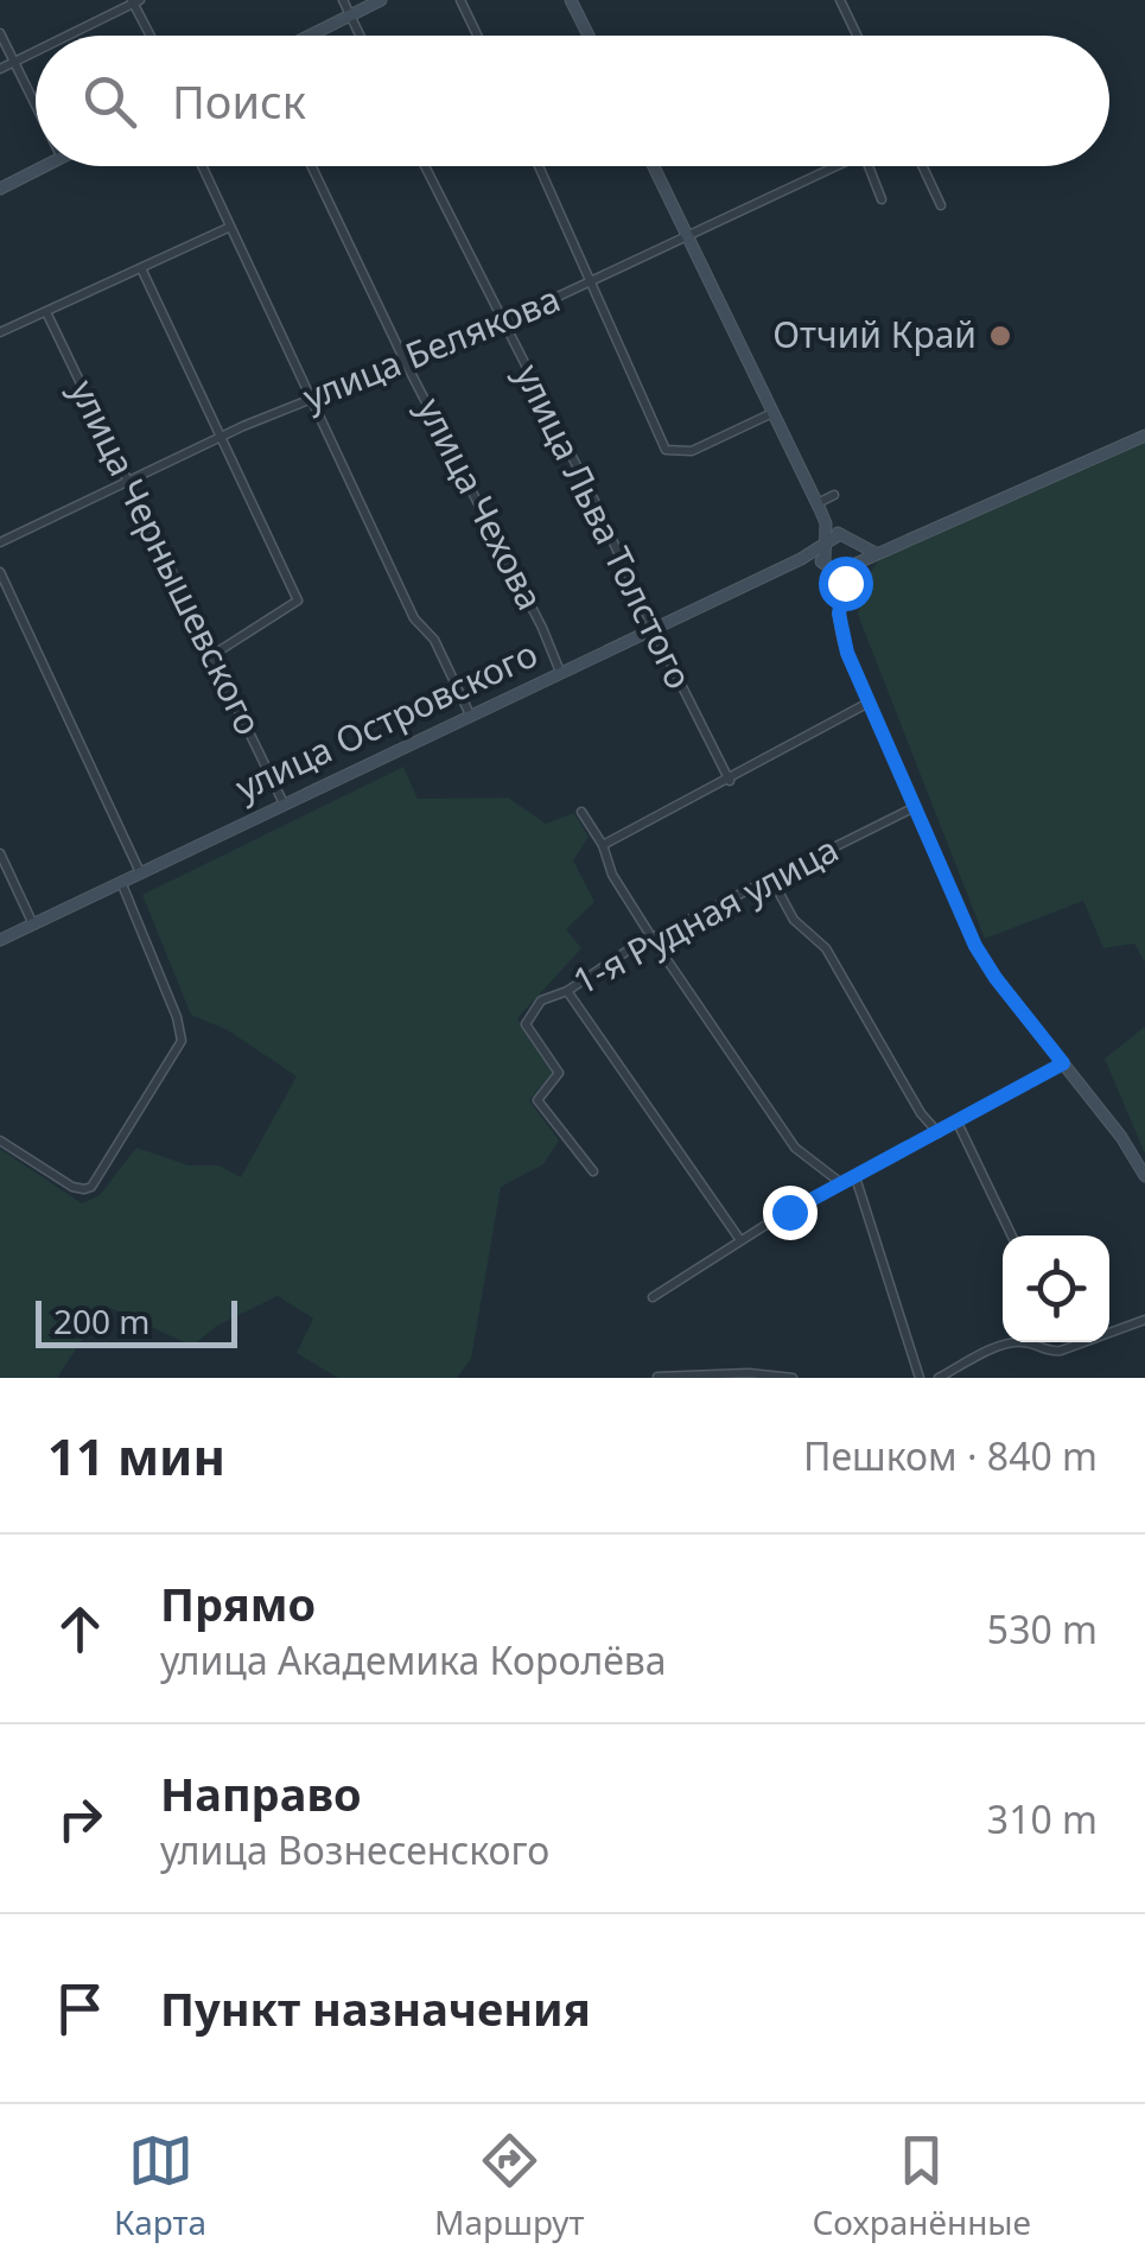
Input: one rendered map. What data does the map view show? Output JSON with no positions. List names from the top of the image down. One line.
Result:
{"streets":{"street":["улица Белякова","улица Чехова","улица Льва Толстого","улица Чернышевского","улица Островского","1-я Рудная улица"]},"crossings":[["улица Белякова","улица Чехова"],["улица Белякова","улица Льва Толстого"],["улица Белякова","улица Чернышевского"],["улица Чехова","улица Островского"],["улица Льва Толстого","улица Островского"],["улица Чернышевского","улица Островского"]],"places":["Отчий Край"],"scale_bar":"200 m","page":{"search":"Поиск","scale":"200 m","heading":["11 мин","Пешком · 840 m"],"list":[["Прямо","улица Академика Королёва","530 m"],["Направо","улица Вознесенского","310 m"],"Пункт назначения"],"nav":["Карта","Маршрут","Сохранённые"]}}
